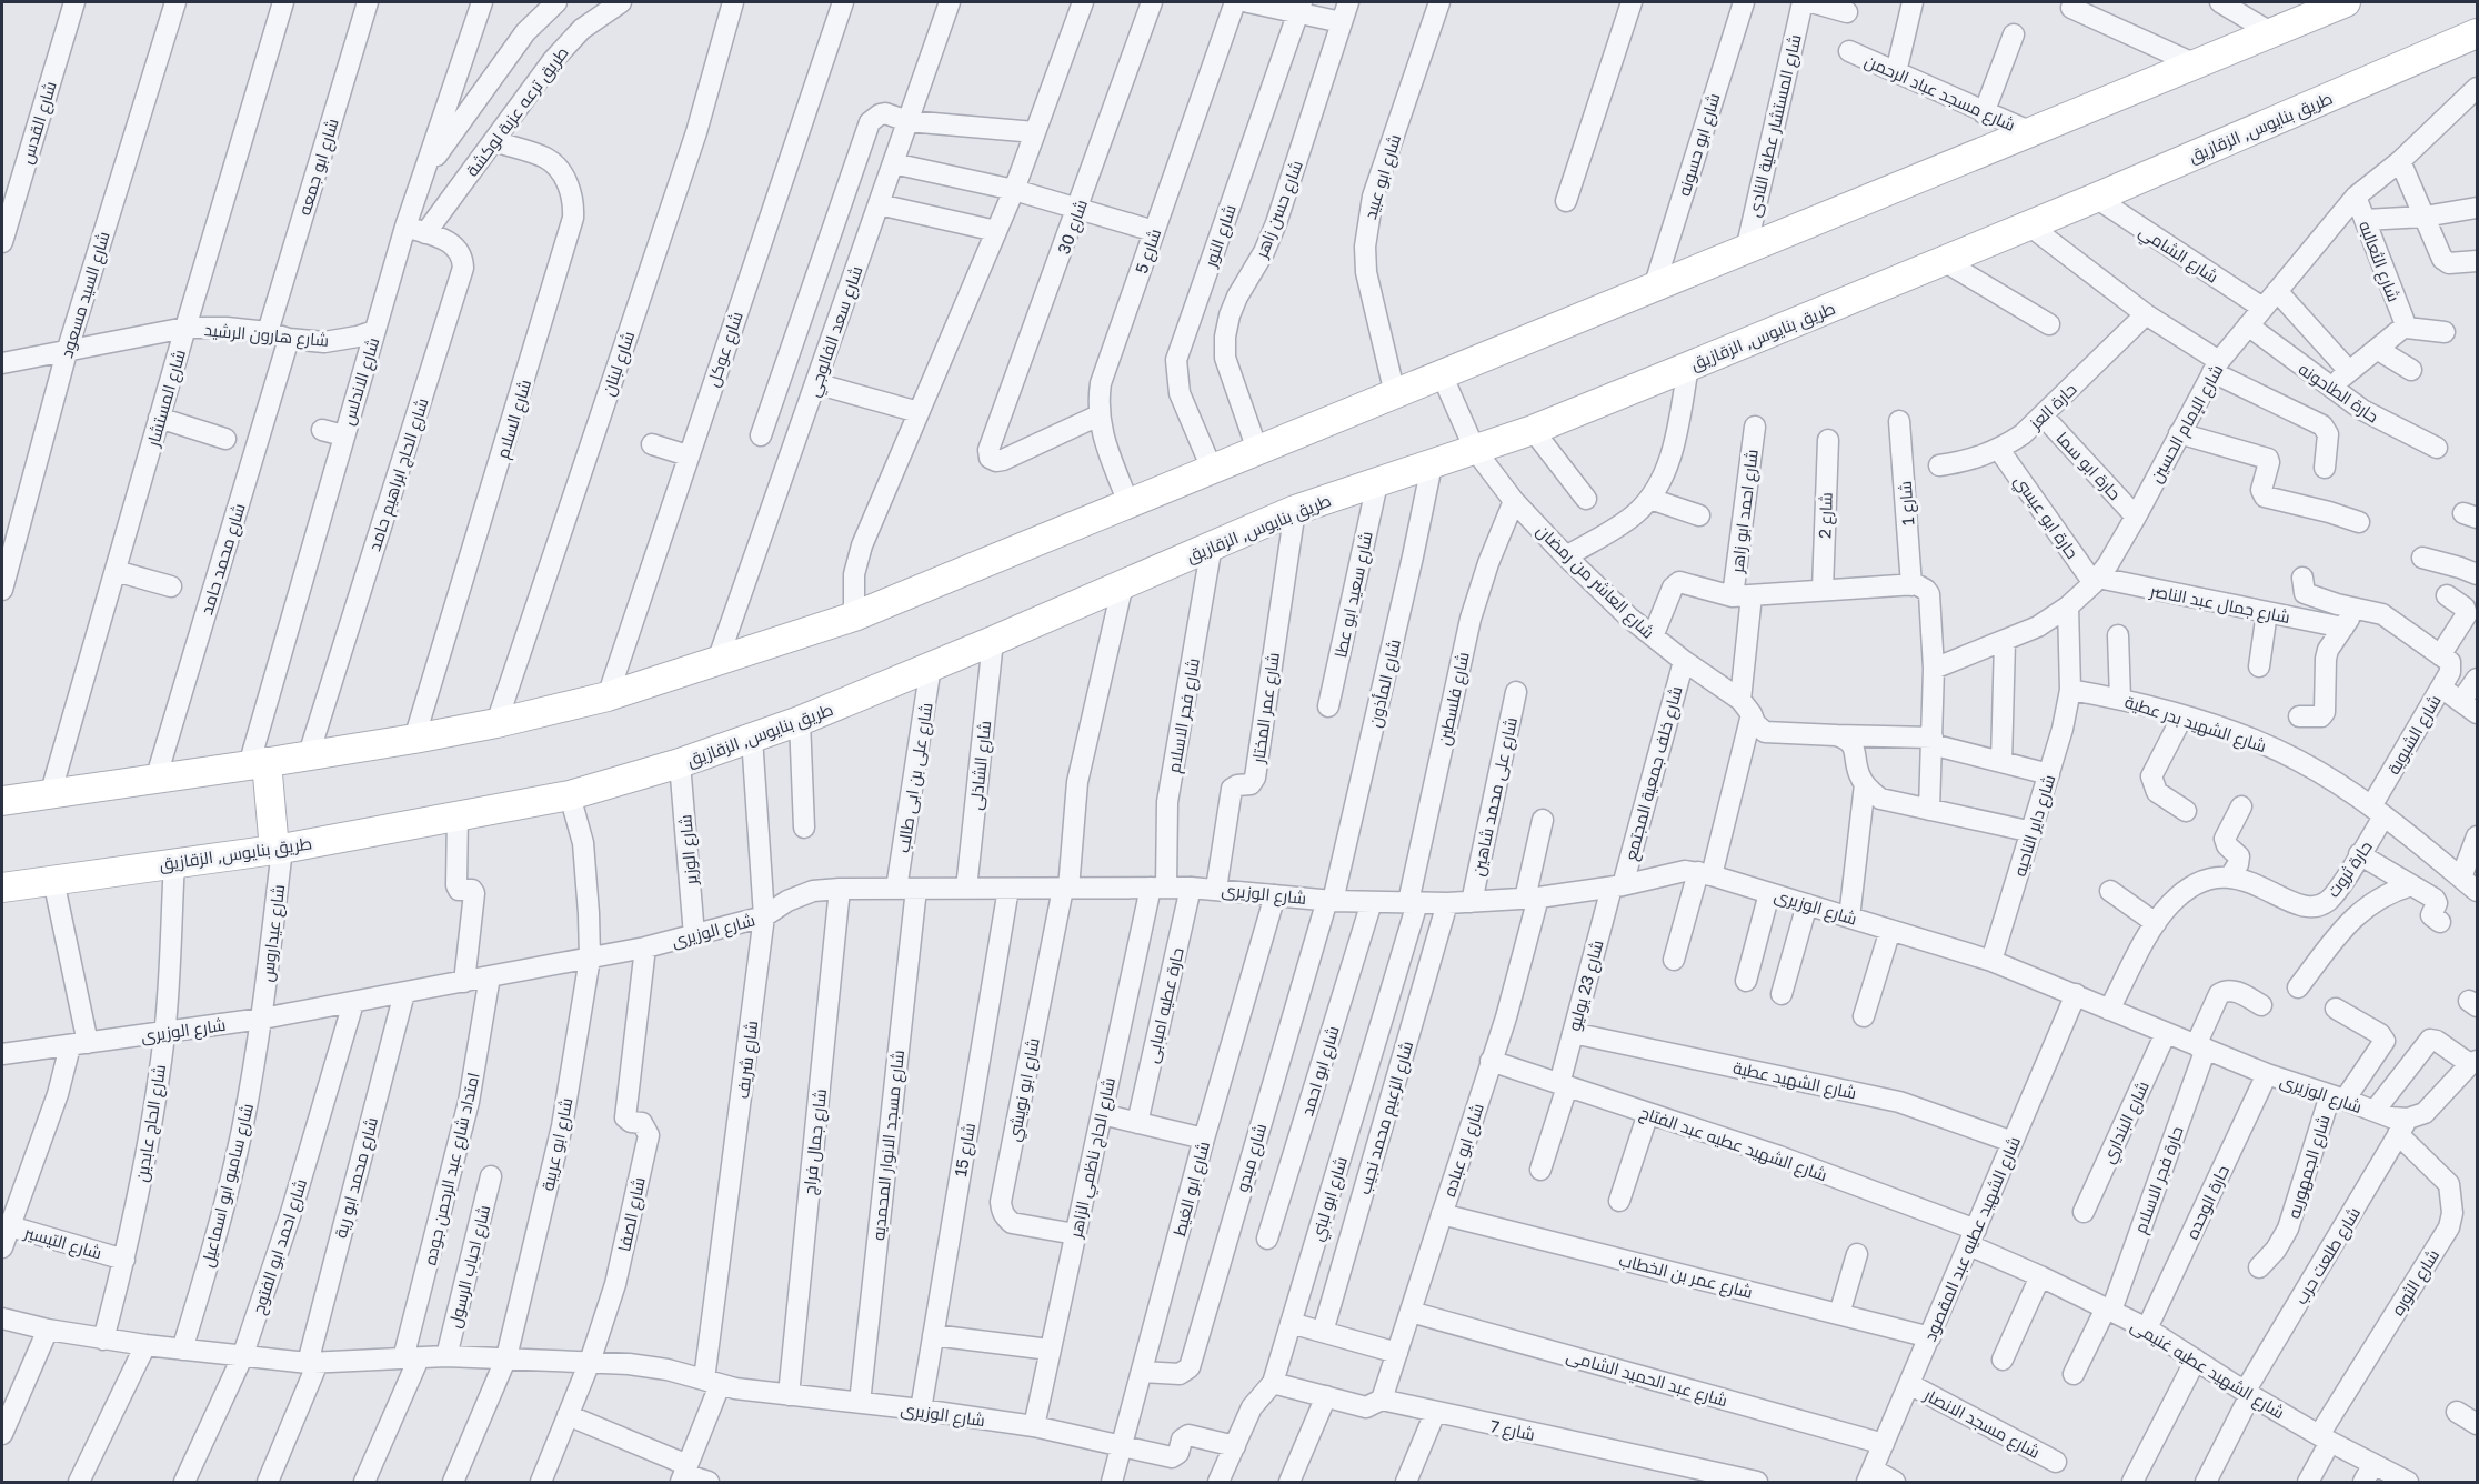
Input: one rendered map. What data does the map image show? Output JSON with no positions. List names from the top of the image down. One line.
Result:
{"streets":{"main road":["طريق بنايوس, الزقازيق"],"street":["شارع مسجد عباد الرحمن","طريق ترعه عزبة لوكشة","شارع القدس","شارع المستشار عطية النادى","شارع ابو حسونه","شارع ابو جمعه","شارع ابو عبيد","شارع حسن زاهر","شارع 30","شارع النور","شارع 5","شارع الشامي","شارع الثعالبه","شارع السيد مسعود","شارع سعد الفالوجي","شارع هارون الرشيد","شارع عوكل","شارع لبنان","شارع الاندلس","حارة الطاحونه","شارع المستشار","حارة العز","شارع السلام","شارع الإمام الحسين","حارة ابو سما","شارع الحاج ابراهيم حامد","شارع 1","شارع احمد ابو زاهر","شارع 2","حارة ابو عيسي","شارع محمد حامد","شارع العاشر من رمضان","شارع سعيد ابو عطا","شارع جمال عبد الناصر","شارع المأذون","شارع فلسطين","شارع عمر المختار","شارع فجر الاسلام","شارع الشهيد بدر عطية","شارع الشبوية","شارع الشاذلى","شارع خلف جمعية المجتمع","شارع على بن ابى طالب","شارع على محمد شاهين","شارع داير الناحيه","شارع الوزير","حارة ثروت","شارع الوزيرى","شارع عيداروس","شارع 23 يوليو","حارة عطيه امبابى","شارع شريف","شارع ابو احمد","شارع الشهيد عطية","شارع ابو نويشي","شارع الزعيم محمد نجيب","شارع البنداري","شارع الحاج عابدين","شارع جمال فراج","شارع الشهيد عطيه عبد الفتاح","شارع ابو عريبة","شارع مسجد الانوار المحمديه","شارع 15","شارع ابو عباده","شارع الحاج ناظمي الزاهر","شارع ميدو","شارع الجمهوريه","امتداد شارع عبد الرحمن جوده","شارع محمد ابو رية","حارة فجر الاسلام","شارع سامبو ابو اسماعيل","شارع ابو الغيط","شارع ابو لبني","حارة الوحده","شارع الصفا","شارع الشهيد عطيه عبد المقصود","شارع التيسير","شارع احمد ابو الفتوح","شارع طلعت حرب","شارع احباب الرسول","شارع عمر بن الخطاب","شارع الثوره","شارع الشهيد عطيه غنيمى","شارع عبد الحميد الشامى","شارع مسجد الانصار","شارع 7"]},"crossings":[["طريق ترعه عزبة لوكشة","شارع السلام"],["طريق ترعه عزبة لوكشة","شارع الحاج ابراهيم حامد"],["طريق بنايوس, الزقازيق","شارع الشامي"],["طريق بنايوس, الزقازيق","شارع العاشر من رمضان"],["طريق بنايوس, الزقازيق","شارع سعيد ابو عطا"],["طريق بنايوس, الزقازيق","شارع المأذون"],["طريق بنايوس, الزقازيق","شارع عمر المختار"],["طريق بنايوس, الزقازيق","شارع فجر الاسلام"],["طريق بنايوس, الزقازيق","شارع الشاذلى"],["طريق بنايوس, الزقازيق","شارع على بن ابى طالب"],["طريق بنايوس, الزقازيق","شارع الوزير"],["طريق بنايوس, الزقازيق","شارع عيداروس"],["طريق بنايوس, الزقازيق","شارع شريف"],["طريق بنايوس, الزقازيق","شارع ابو نويشي"],["طريق بنايوس, الزقازيق","شارع الحاج عابدين"],["طريق بنايوس, الزقازيق","شارع ابو عريبة"],["شارع ابو جمعه","شارع هارون الرشيد"],["شارع 30","شارع 5"],["شارع الشامي","شارع الإمام الحسين"],["شارع الثعالبه","شارع الإمام الحسين"],["شارع السيد مسعود","شارع هارون الرشيد"],["شارع هارون الرشيد","شارع الاندلس"],["شارع هارون الرشيد","شارع المستشار"],["شارع هارون الرشيد","شارع محمد حامد"],["شارع الاندلس","شارع الحاج ابراهيم حامد"],["حارة الطاحونه","شارع الإمام الحسين"],["حارة العز","حارة ابو سما"],["حارة العز","حارة ابو عيسي"],["شارع الإمام الحسين","حارة ابو سما"],["شارع الإمام الحسين","حارة ابو عيسي"],["شارع الإمام الحسين","شارع جمال عبد الناصر"],["شارع الإمام الحسين","شارع داير الناحيه"],["شارع احمد ابو زاهر","شارع العاشر من رمضان"],["شارع احمد ابو زاهر","شارع الوزيرى"],["حارة ابو عيسي","شارع جمال عبد الناصر"],["شارع العاشر من رمضان","شارع فلسطين"],["شارع العاشر من رمضان","شارع خلف جمعية المجتمع"],["شارع العاشر من رمضان","شارع داير الناحيه"],["شارع جمال عبد الناصر","شارع الشبوية"],["شارع المأذون","شارع الوزيرى"],["شارع المأذون","شارع ميدو"],["شارع فلسطين","شارع الوزيرى"],["شارع فلسطين","شارع ابو لبني"],["شارع عمر المختار","شارع الوزيرى"],["شارع فجر الاسلام","شارع الوزيرى"],["شارع فجر الاسلام","شارع الحاج ناظمي الزاهر"],["شارع الشهيد بدر عطية","شارع الشبوية"],["شارع الشهيد بدر عطية","شارع داير الناحيه"],["شارع الشهيد بدر عطية","حارة ثروت"],["شارع الشبوية","حارة ثروت"],["شارع الشاذلى","شارع الوزيرى"],["شارع خلف جمعية المجتمع","شارع الوزيرى"],["شارع خلف جمعية المجتمع","شارع 23 يوليو"],["شارع على بن ابى طالب","شارع الوزيرى"],["شارع على بن ابى طالب","شارع مسجد الانوار المحمديه"],["شارع على محمد شاهين","شارع الوزيرى"],["شارع داير الناحيه","شارع الوزيرى"],["شارع الوزير","شارع الوزيرى"],["شارع الوزيرى","شارع عيداروس"],["شارع الوزيرى","شارع 23 يوليو"],["شارع الوزيرى","حارة عطيه امبابى"],["شارع الوزيرى","شارع شريف"],["شارع الوزيرى","شارع ابو احمد"],["شارع الوزيرى","شارع ابو نويشي"],["شارع الوزيرى","شارع الزعيم محمد نجيب"],["شارع الوزيرى","شارع البنداري"],["شارع الوزيرى","شارع الحاج عابدين"],["شارع الوزيرى","شارع جمال فراج"],["شارع الوزيرى","شارع ابو عريبة"],["شارع الوزيرى","شارع مسجد الانوار المحمديه"],["شارع الوزيرى","شارع 15"],["شارع الوزيرى","شارع ابو عباده"],["شارع الوزيرى","شارع الحاج ناظمي الزاهر"],["شارع الوزيرى","شارع ميدو"],["شارع الوزيرى","شارع الجمهوريه"],["شارع الوزيرى","امتداد شارع عبد الرحمن جوده"],["شارع الوزيرى","شارع محمد ابو رية"],["شارع الوزيرى","حارة فجر الاسلام"],["شارع الوزيرى","شارع سامبو ابو اسماعيل"],["شارع الوزيرى","شارع ابو الغيط"],["شارع الوزيرى","شارع ابو لبني"],["شارع الوزيرى","حارة الوحده"],["شارع الوزيرى","شارع الصفا"],["شارع الوزيرى","شارع الشهيد عطيه عبد المقصود"],["شارع الوزيرى","شارع احمد ابو الفتوح"],["شارع الوزيرى","شارع طلعت حرب"],["شارع الوزيرى","شارع احباب الرسول"],["شارع الوزيرى","شارع الثوره"],["شارع عيداروس","شارع سامبو ابو اسماعيل"],["شارع 23 يوليو","شارع الشهيد عطية"],["شارع 23 يوليو","شارع الشهيد عطيه عبد الفتاح"],["شارع الشهيد عطية","شارع الشهيد عطيه عبد المقصود"],["شارع ابو نويشي","شارع الحاج ناظمي الزاهر"],["شارع الحاج عابدين","شارع التيسير"],["شارع الشهيد عطيه عبد الفتاح","شارع ابو عباده"],["شارع الشهيد عطيه عبد الفتاح","شارع الشهيد عطيه عبد المقصود"],["شارع الشهيد عطيه عبد الفتاح","شارع الشهيد عطيه غنيمى"],["شارع ابو عباده","شارع عمر بن الخطاب"],["شارع ابو عباده","شارع عبد الحميد الشامى"],["شارع ابو عباده","شارع 7"],["شارع ميدو","شارع ابو الغيط"],["حارة فجر الاسلام","شارع الشهيد عطيه غنيمى"],["شارع ابو لبني","شارع 7"],["حارة الوحده","شارع الشهيد عطيه غنيمى"],["شارع الشهيد عطيه عبد المقصود","شارع عمر بن الخطاب"],["شارع الشهيد عطيه عبد المقصود","شارع الشهيد عطيه غنيمى"],["شارع الشهيد عطيه عبد المقصود","شارع عبد الحميد الشامى"],["شارع الشهيد عطيه عبد المقصود","شارع مسجد الانصار"],["شارع طلعت حرب","شارع الثوره"],["شارع طلعت حرب","شارع الشهيد عطيه غنيمى"],["شارع الثوره","شارع الشهيد عطيه غنيمى"]]}
